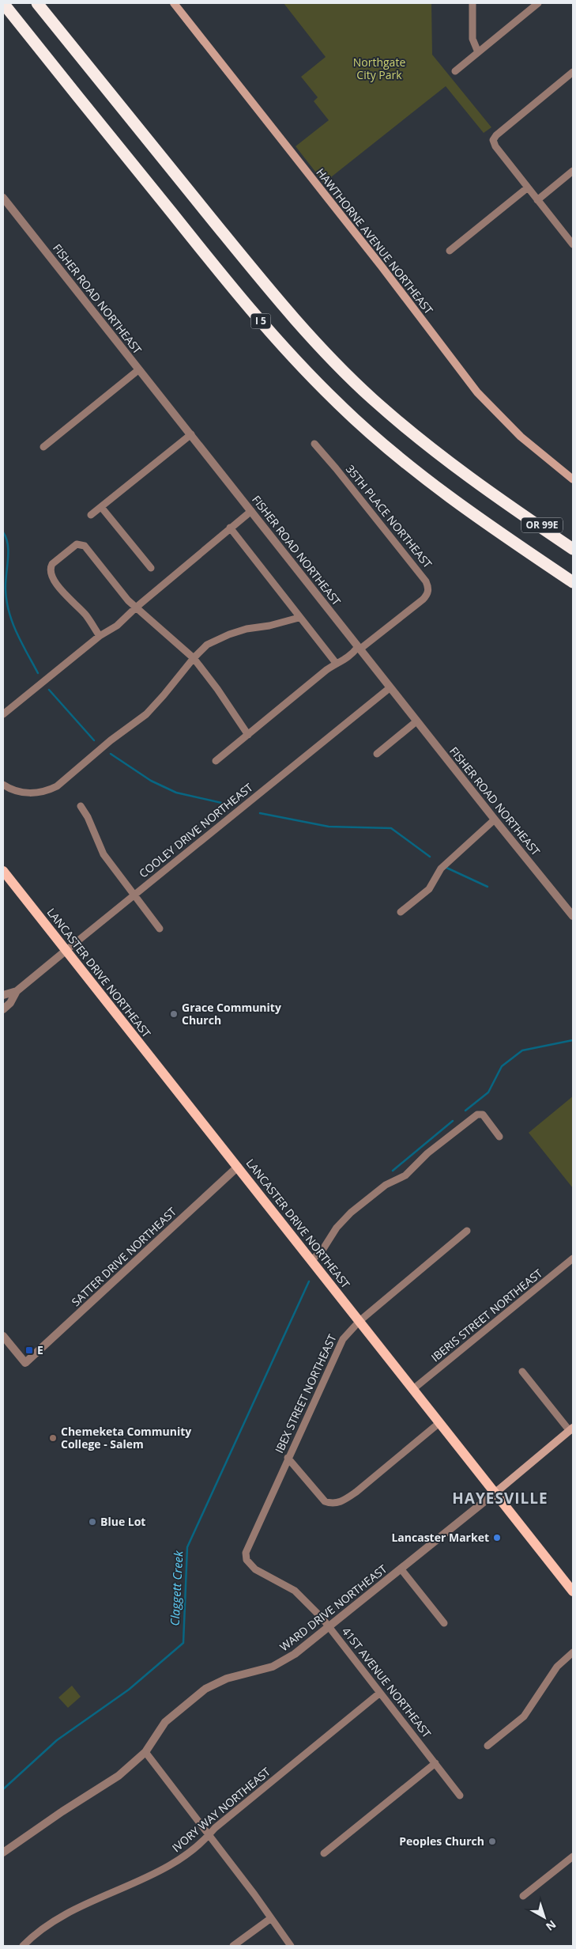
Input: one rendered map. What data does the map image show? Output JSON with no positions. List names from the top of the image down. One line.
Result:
{"streets":{"highway":["I 5","OR 99E"],"main road":["HAWTHORNE AVENUE NORTHEAST","LANCASTER DRIVE NORTHEAST","WARD DRIVE NORTHEAST"],"street":["FISHER ROAD NORTHEAST","35TH PLACE NORTHEAST","COOLEY DRIVE NORTHEAST","SATTER DRIVE NORTHEAST","IBERIS STREET NORTHEAST","IBEX STREET NORTHEAST","41ST AVENUE NORTHEAST","IVORY WAY NORTHEAST"]},"crossings":[["FISHER ROAD NORTHEAST","35TH PLACE NORTHEAST"],["FISHER ROAD NORTHEAST","COOLEY DRIVE NORTHEAST"],["I 5","OR 99E"],["COOLEY DRIVE NORTHEAST","LANCASTER DRIVE NORTHEAST"],["LANCASTER DRIVE NORTHEAST","SATTER DRIVE NORTHEAST"],["LANCASTER DRIVE NORTHEAST","IBERIS STREET NORTHEAST"],["LANCASTER DRIVE NORTHEAST","IBEX STREET NORTHEAST"],["LANCASTER DRIVE NORTHEAST","WARD DRIVE NORTHEAST"],["IBEX STREET NORTHEAST","41ST AVENUE NORTHEAST"],["WARD DRIVE NORTHEAST","41ST AVENUE NORTHEAST"],["41ST AVENUE NORTHEAST","IVORY WAY NORTHEAST"]],"districts":["HAYESVILLE"],"water":["Claggett Creek"],"parks":["Northgate City Park"],"places":{"other":["Grace Community Church","Chemeketa Community College - Salem","Blue Lot","Lancaster Market","Peoples Church"],"transit":["E"]},"north":"bottom right"}
